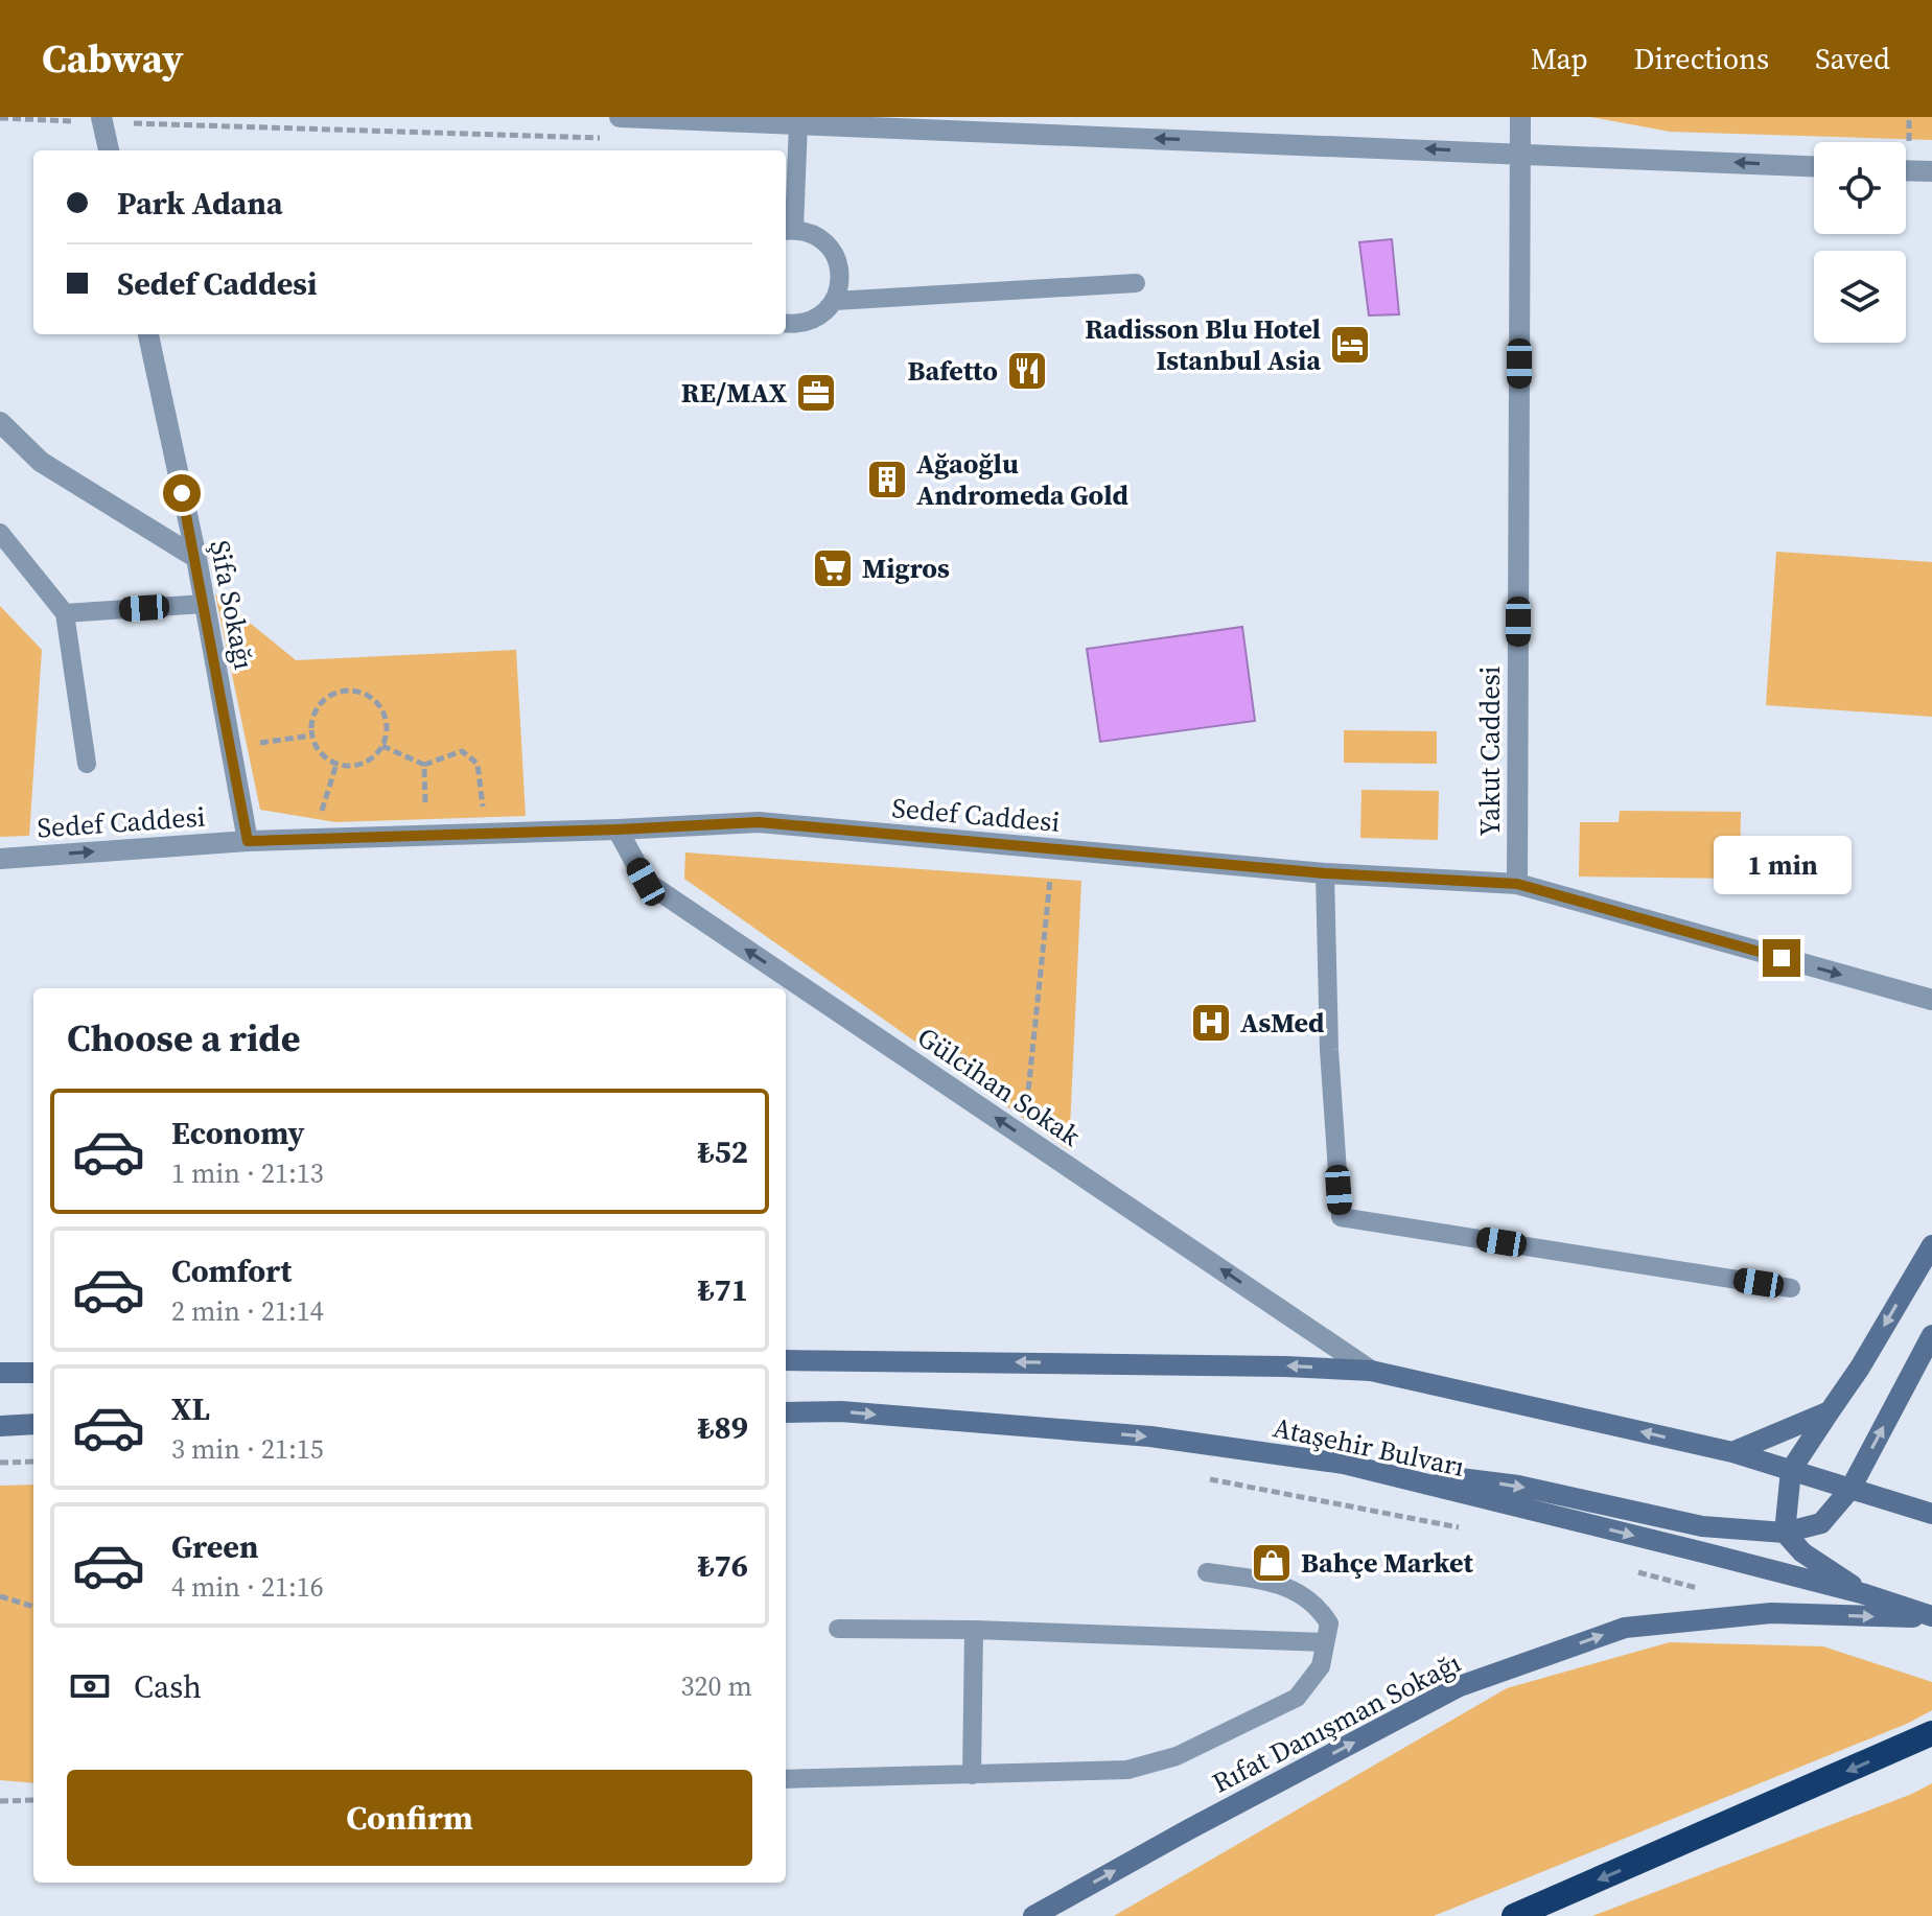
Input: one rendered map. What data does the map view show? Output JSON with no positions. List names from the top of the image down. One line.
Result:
{"streets":{"main road":["Ataşehir Bulvarı","Rıfat Danışman Sokağı"],"street":["Şifa Sokağı","Yakut Caddesi","Sedef Caddesi","Gülcihan Sokak"]},"crossings":[["Şifa Sokağı","Sedef Caddesi"],["Yakut Caddesi","Sedef Caddesi"],["Sedef Caddesi","Gülcihan Sokak"],["Ataşehir Bulvarı","Rıfat Danışman Sokağı"]],"one_way":["Gülcihan Sokak","Rıfat Danışman Sokağı"],"places":{"hotel":["Radisson Blu Hotel Istanbul Asia"],"restaurant":["Bafetto"],"office":["RE/MAX"],"building":["Ağaoğlu Andromeda Gold"],"supermarket":["Migros"],"hospital":["AsMed"],"shop":["Bahçe Market"]},"page":{"header":"Cabway","nav":["Map","Directions","Saved"],"banner":["Park Adana","Sedef Caddesi"],"bubble":"1 min","heading":"Choose a ride","list":[{"name":"Economy","note":"1 min · 21:13","value":"₺52"},{"name":"Comfort","note":"2 min · 21:14","value":"₺71"},{"name":"XL","note":"3 min · 21:15","value":"₺89"},{"name":"Green","note":"4 min · 21:16","value":"₺76"}],"pay":["Cash","320 m"],"buttons":"Confirm"}}
